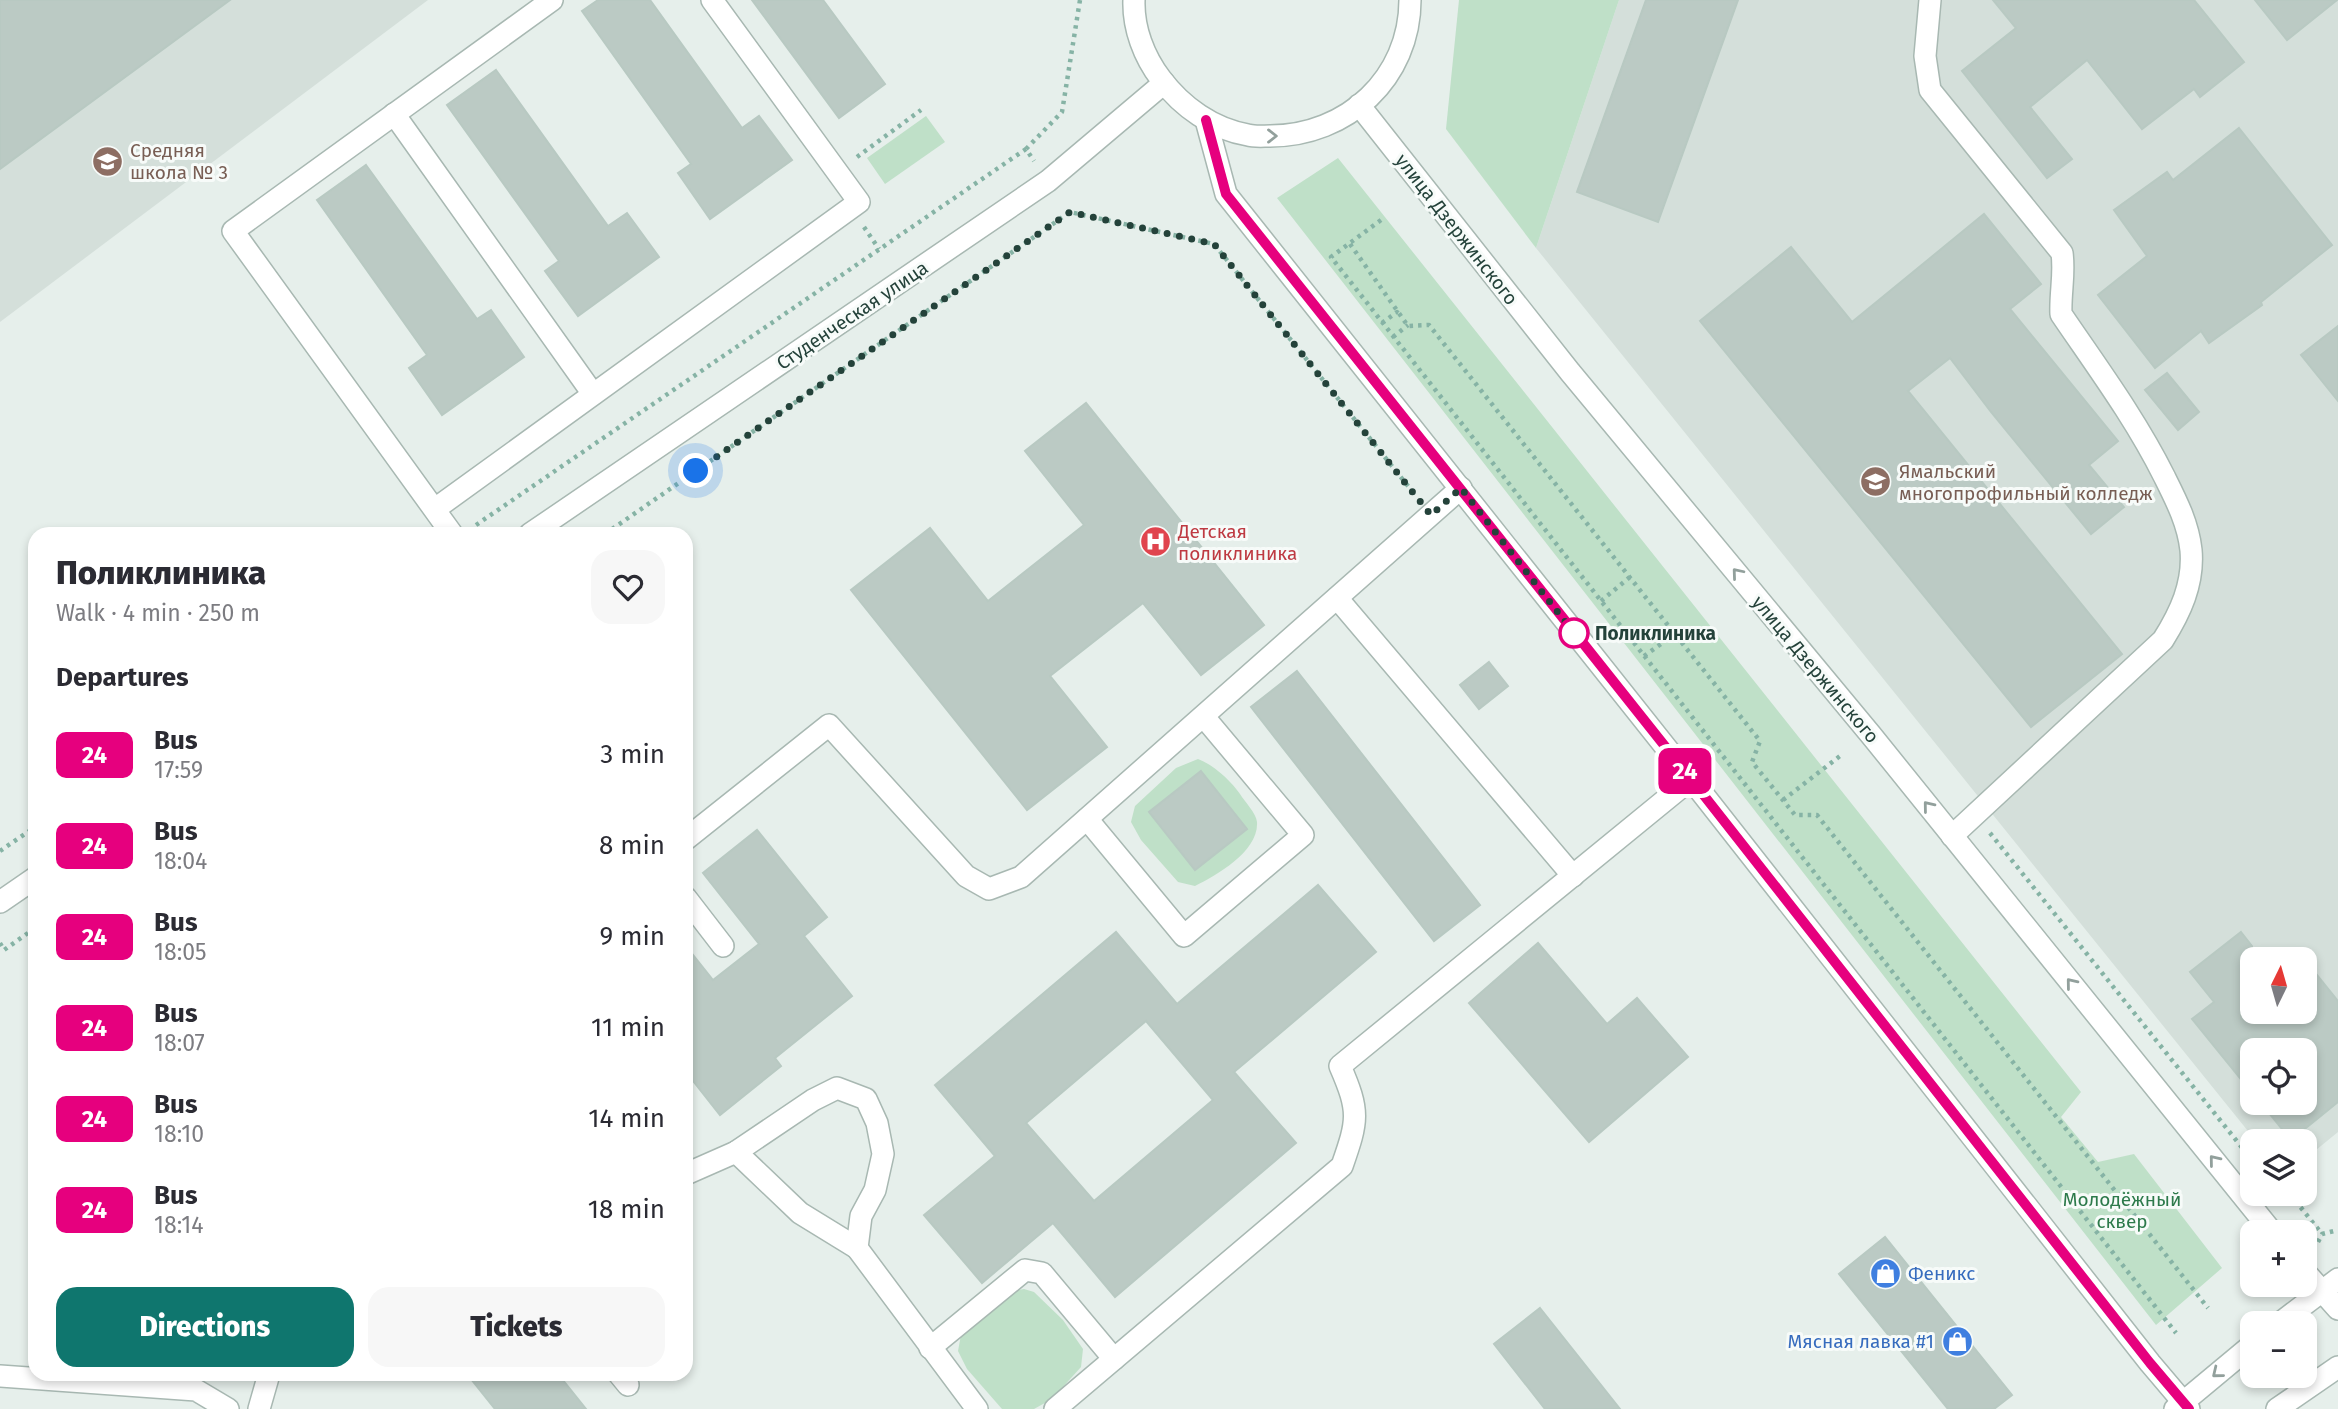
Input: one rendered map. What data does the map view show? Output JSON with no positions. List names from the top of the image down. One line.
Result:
{"streets":{"street":["улица Дзержинского","Студенческая улица"]},"parks":["Молодёжный сквер"],"places":{"school or university":["Средняя школа № 3","Ямальский многопрофильный колледж"],"hospital":["Детская поликлиника"],"other":["Поликлиника"],"shop":["Феникс","Мясная лавка #1"]},"lines":["bus line 24"],"north":"top","page":{"on_map":"24","heading":[["Поликлиника","Walk · 4 min · 250 m"],"Departures"],"list":[{"mark":"24","name":"Bus","note":"17:59","value":"3 min"},{"mark":"24","name":"Bus","note":"18:04","value":"8 min"},{"mark":"24","name":"Bus","note":"18:05","value":"9 min"},{"mark":"24","name":"Bus","note":"18:07","value":"11 min"},{"mark":"24","name":"Bus","note":"18:10","value":"14 min"},{"mark":"24","name":"Bus","note":"18:14","value":"18 min"}],"map_buttons":["+","−"],"buttons":["Directions","Tickets"]}}
